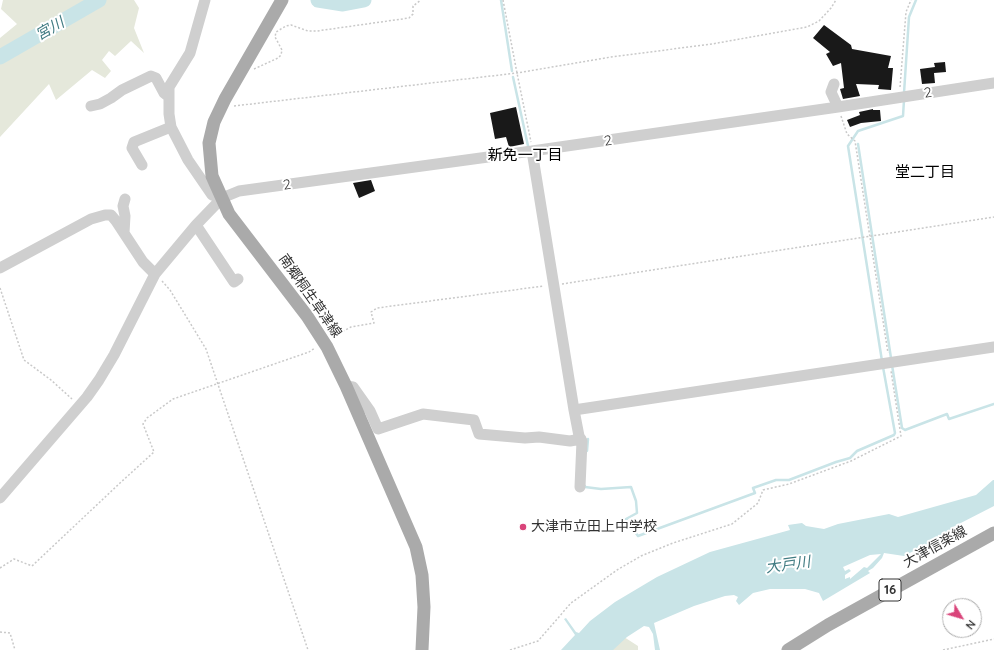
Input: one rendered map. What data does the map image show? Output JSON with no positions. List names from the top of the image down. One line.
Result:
{"streets":{"main road":["南郷桐生草津線","大津信楽線","16"],"street":["2"]},"crossings":[["2","南郷桐生草津線"]],"districts":["新免一丁目","堂二丁目"],"water":["宮川","大戸川"],"places":["大津市立田上中学校"],"north":"bottom right"}
